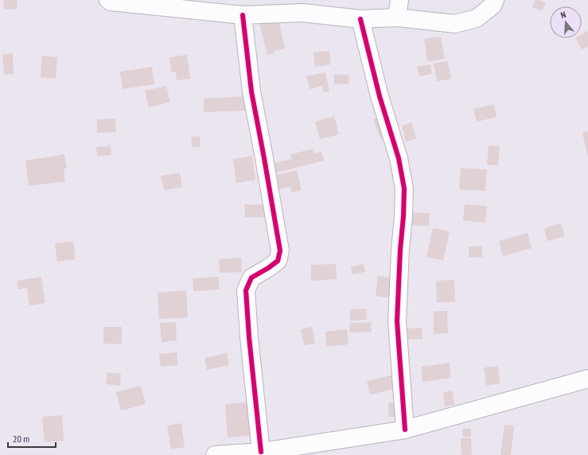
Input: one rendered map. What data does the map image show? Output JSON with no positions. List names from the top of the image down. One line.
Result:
{"scale_bar":"20 m","north":"top"}
